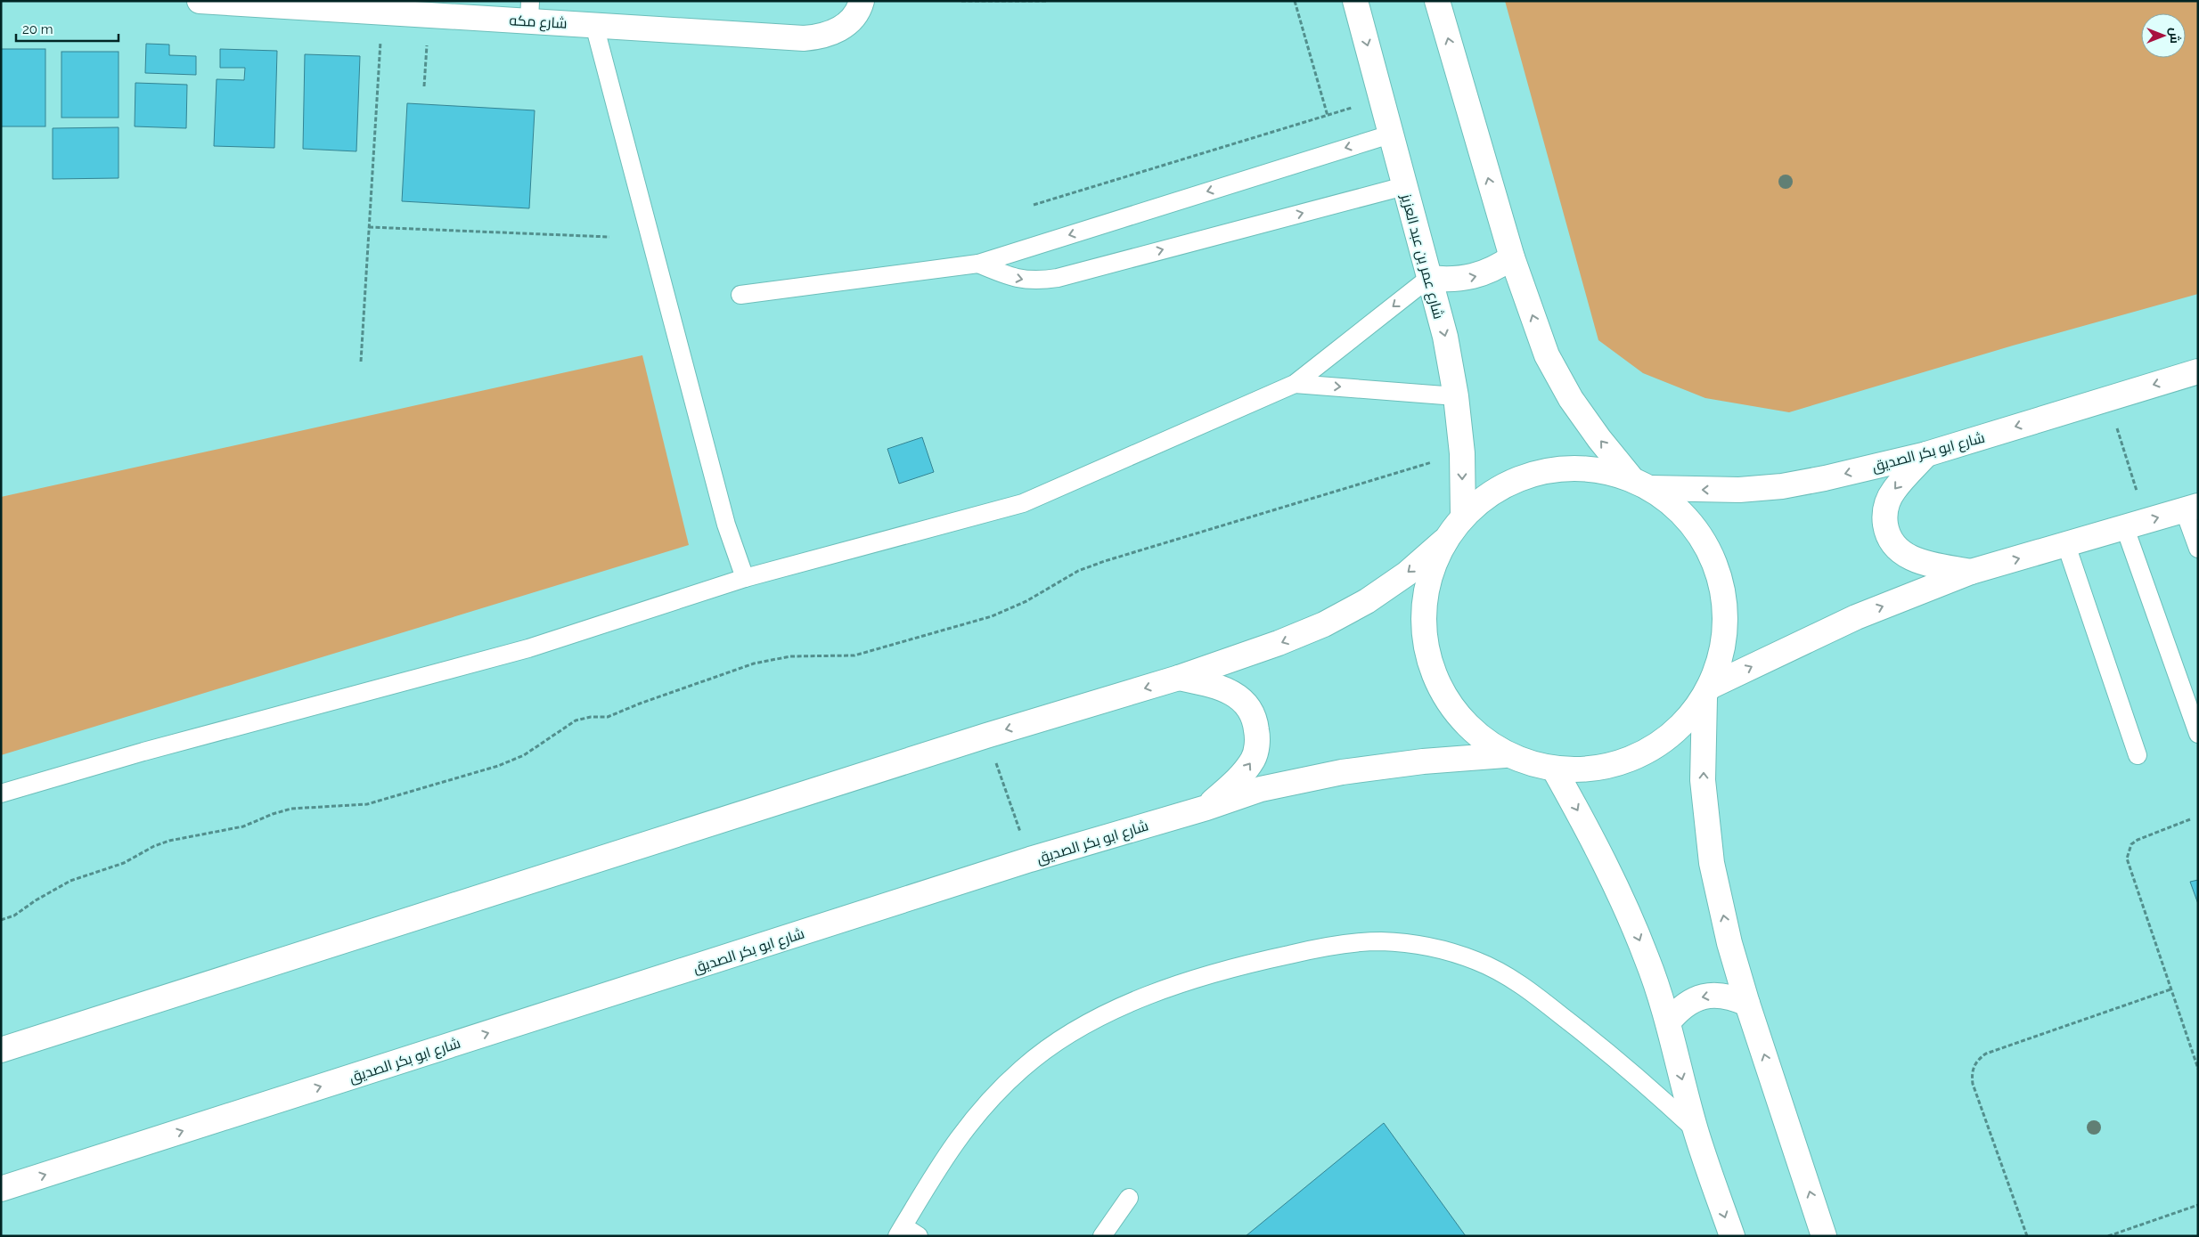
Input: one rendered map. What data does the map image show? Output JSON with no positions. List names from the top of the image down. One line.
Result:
{"streets":{"main road":["شارع مكه","شارع عمر بن عبد العزيز","شارع ابو بكر الصديق"]},"crossings":[["شارع عمر بن عبد العزيز","شارع ابو بكر الصديق"]],"scale_bar":"20 m","north":"right"}
